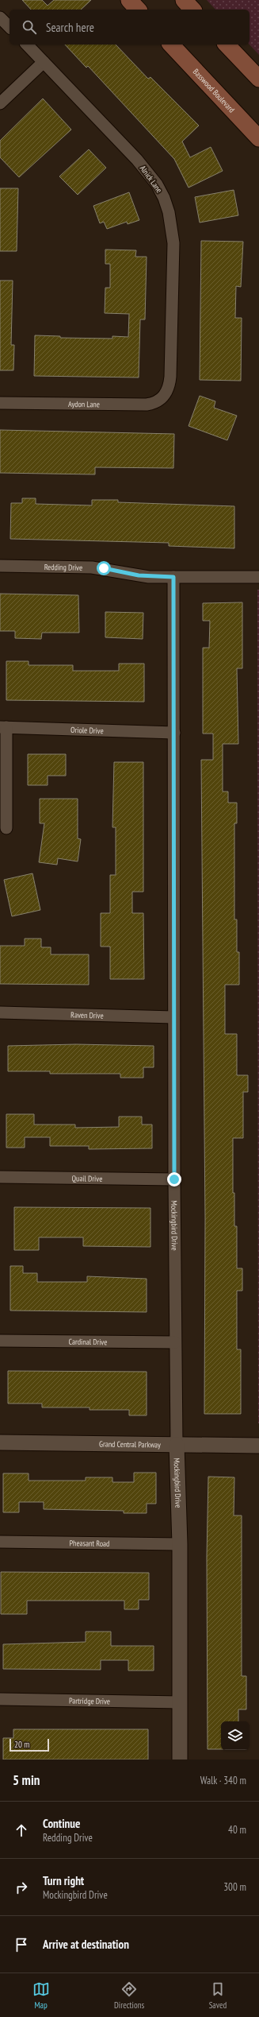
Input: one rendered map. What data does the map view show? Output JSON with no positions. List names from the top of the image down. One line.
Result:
{"streets":{"main road":["Basswood Boulevard"],"street":["Alnick Lane","Aydon Lane","Redding Drive","Oriole Drive","Raven Drive","Quail Drive","Mockingbird Drive","Cardinal Drive","Grand Central Parkway","Pheasant Road","Partridge Drive"]},"crossings":[["Alnick Lane","Aydon Lane"],["Redding Drive","Mockingbird Drive"],["Oriole Drive","Mockingbird Drive"],["Raven Drive","Mockingbird Drive"],["Quail Drive","Mockingbird Drive"],["Mockingbird Drive","Cardinal Drive"],["Mockingbird Drive","Grand Central Parkway"],["Mockingbird Drive","Pheasant Road"],["Mockingbird Drive","Partridge Drive"]],"scale_bar":"20 m","page":{"search":"Search here","scale":"20 m","heading":["5 min","Walk · 340 m"],"list":[["Continue","Redding Drive","40 m"],["Turn right","Mockingbird Drive","300 m"],"Arrive at destination"],"nav":["Map","Directions","Saved"]}}
